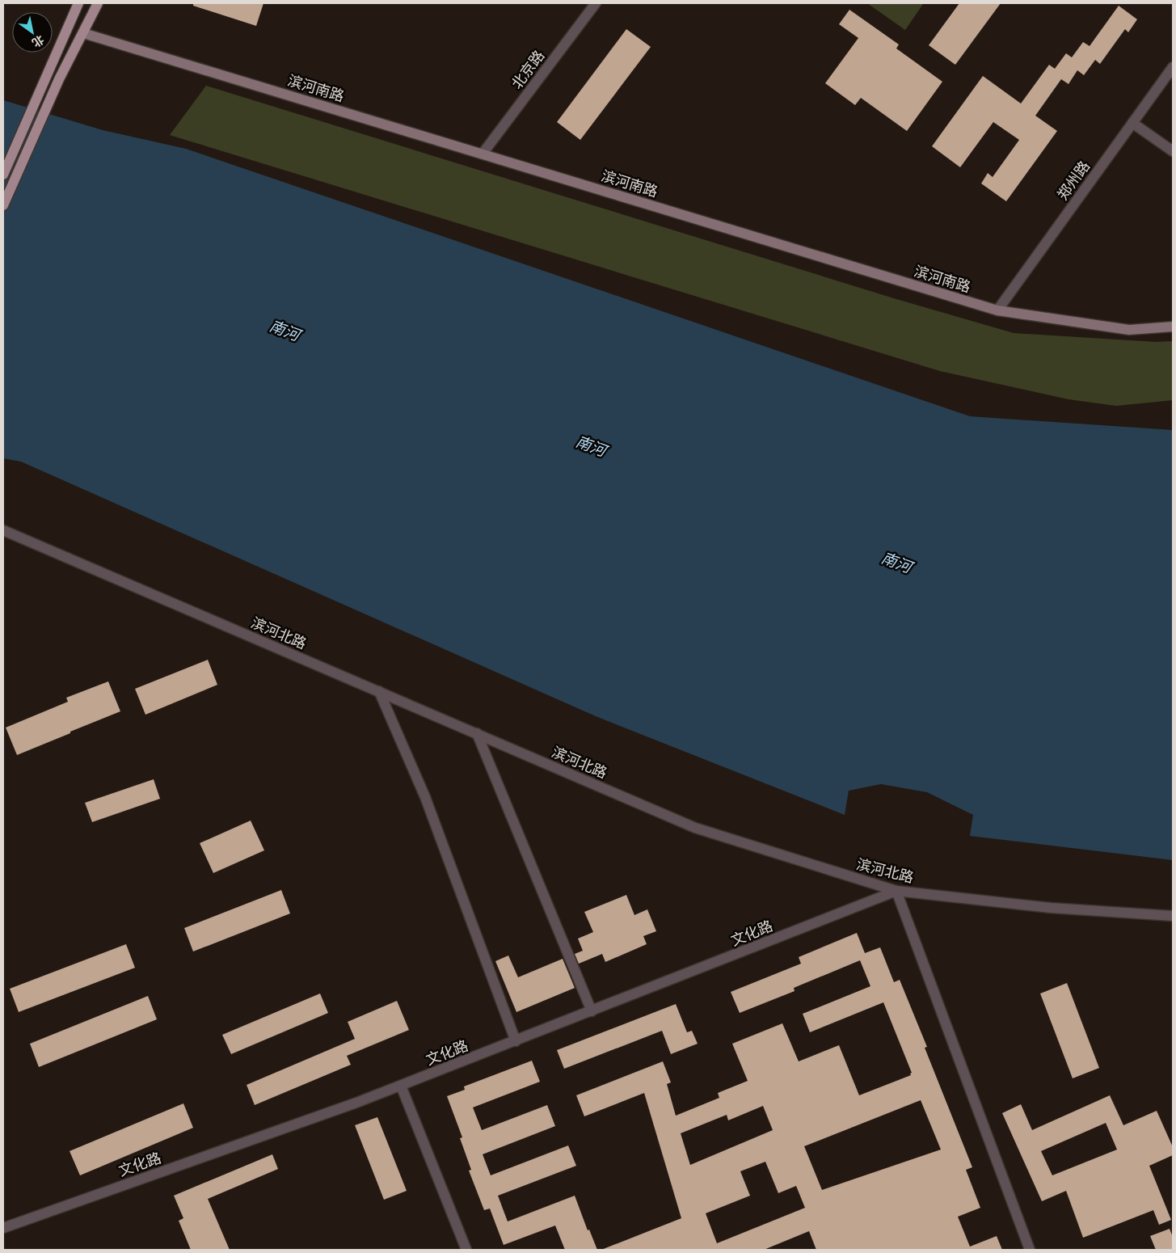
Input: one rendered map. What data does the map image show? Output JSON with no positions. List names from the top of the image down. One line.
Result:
{"streets":{"main road":["滨河南路"],"street":["北京路","郑州路","滨河北路","文化路"]},"crossings":[["北京路","滨河南路"],["滨河南路","郑州路"],["滨河北路","文化路"]],"water":["南河"],"north":"bottom right"}
